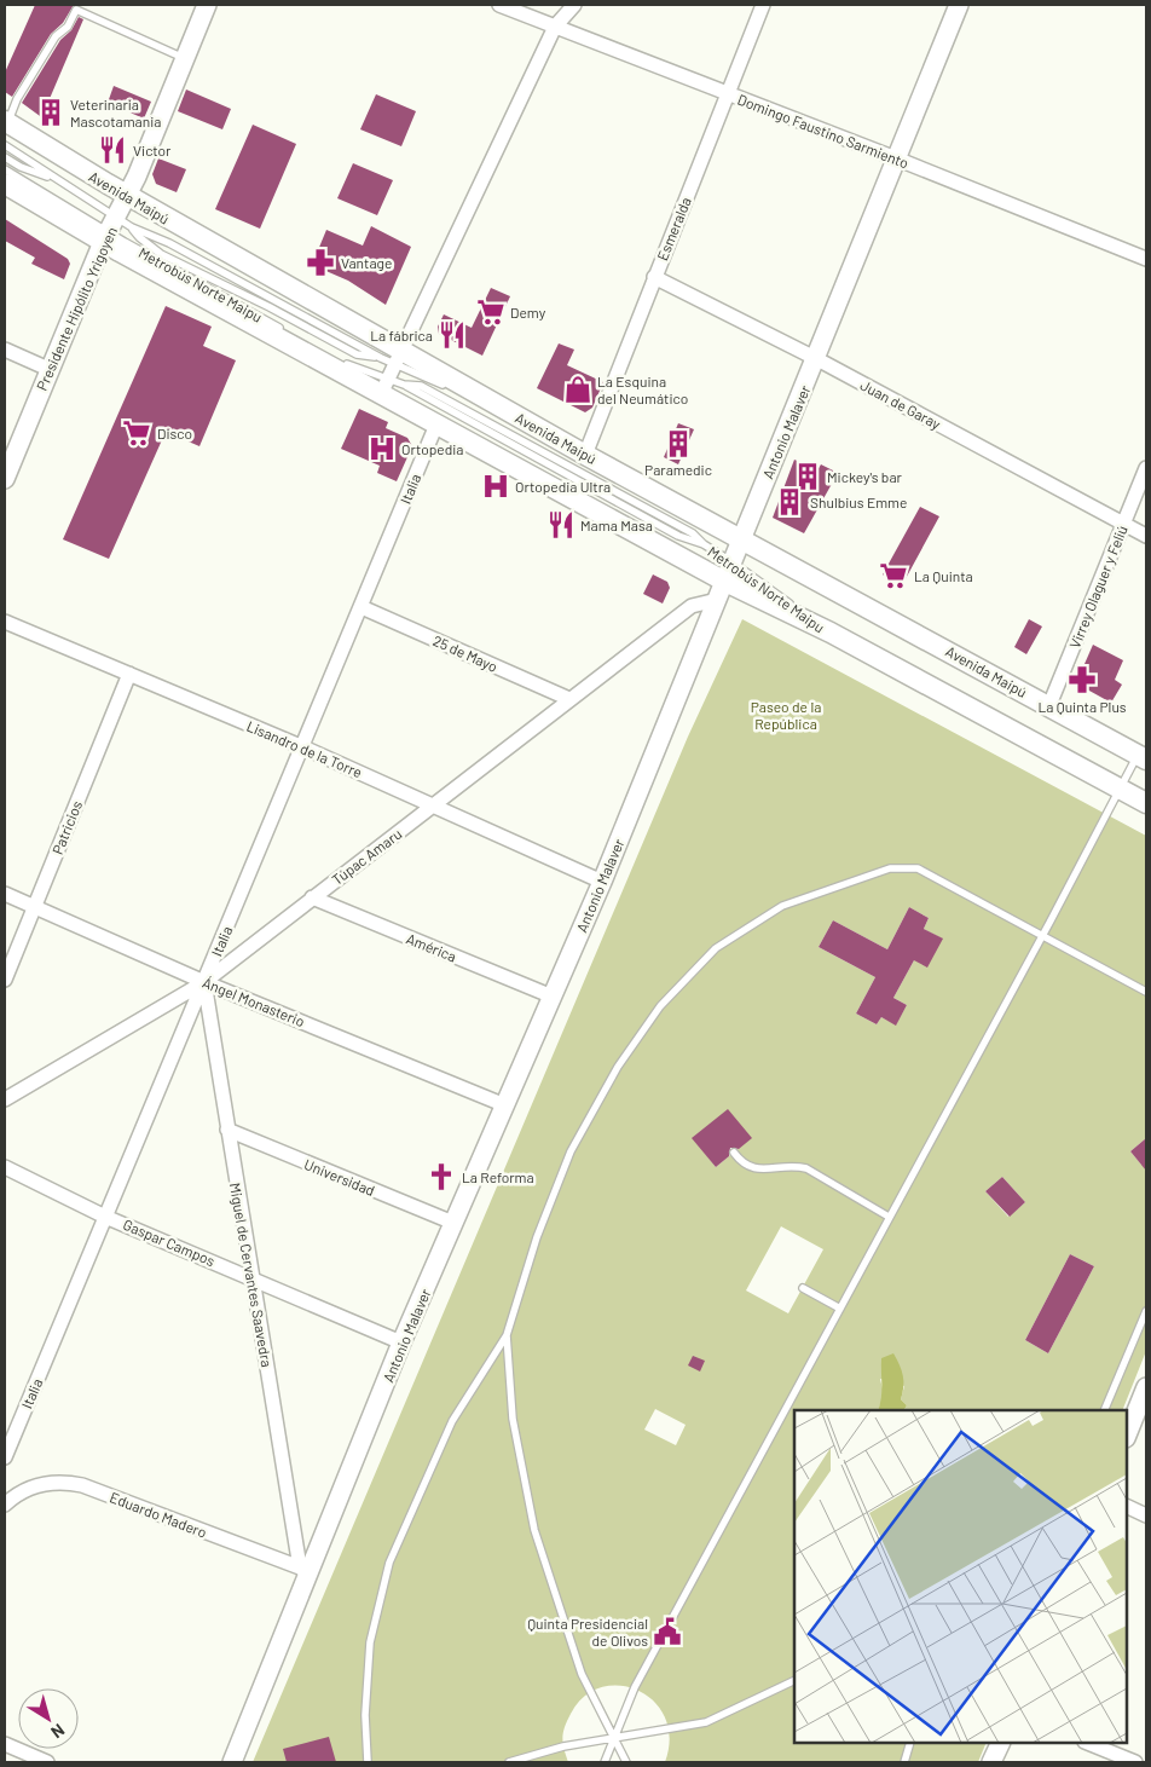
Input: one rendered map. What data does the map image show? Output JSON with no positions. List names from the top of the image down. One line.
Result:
{"streets":{"main road":["Avenida Maipú"],"street":["Domingo Faustino Sarmiento","Esmeralda","Presidente Hipólito Yrigoyen","Juan de Garay","Antonio Malaver","Italia","Virrey Olaguer y Feliú","25 de Mayo","Lisandro de la Torre","Patricios","Túpac Amaru","América","Ángel Monasterio","Universidad","Gaspar Campos","Miguel de Cervantes Saavedra","Eduardo Madero"],"lane":["Metrobús Norte Maipu"]},"crossings":[["Domingo Faustino Sarmiento","Esmeralda"],["Domingo Faustino Sarmiento","Antonio Malaver"],["Avenida Maipú","Esmeralda"],["Avenida Maipú","Metrobús Norte Maipu"],["Avenida Maipú","Presidente Hipólito Yrigoyen"],["Avenida Maipú","Antonio Malaver"],["Avenida Maipú","Virrey Olaguer y Feliú"],["Esmeralda","Juan de Garay"],["Metrobús Norte Maipu","Presidente Hipólito Yrigoyen"],["Metrobús Norte Maipu","Antonio Malaver"],["Juan de Garay","Antonio Malaver"],["Juan de Garay","Virrey Olaguer y Feliú"],["Antonio Malaver","Lisandro de la Torre"],["Antonio Malaver","Túpac Amaru"],["Antonio Malaver","América"],["Antonio Malaver","Ángel Monasterio"],["Antonio Malaver","Universidad"],["Antonio Malaver","Gaspar Campos"],["Antonio Malaver","Miguel de Cervantes Saavedra"],["Antonio Malaver","Eduardo Madero"],["Italia","25 de Mayo"],["Italia","Lisandro de la Torre"],["Italia","Túpac Amaru"],["Italia","Ángel Monasterio"],["Italia","Gaspar Campos"],["Italia","Miguel de Cervantes Saavedra"],["25 de Mayo","Túpac Amaru"],["Lisandro de la Torre","Patricios"],["Lisandro de la Torre","Túpac Amaru"],["Patricios","Ángel Monasterio"],["Túpac Amaru","América"],["Túpac Amaru","Ángel Monasterio"],["Túpac Amaru","Miguel de Cervantes Saavedra"],["Ángel Monasterio","Miguel de Cervantes Saavedra"],["Universidad","Miguel de Cervantes Saavedra"],["Gaspar Campos","Miguel de Cervantes Saavedra"],["Miguel de Cervantes Saavedra","Eduardo Madero"]],"parks":["Paseo de la República"],"places":{"building":["Veterinaria Mascotamania","Paramedic","Mickey's bar","Shulbius Emme"],"restaurant":["Victor","La fábrica","Mama Masa"],"pharmacy":["Vantage","La Quinta Plus"],"supermarket":["Demy","Disco","La Quinta"],"shop":["La Esquina del Neumático"],"hospital":["Ortopedia","Ortopedia Ultra"],"church":["La Reforma"],"public building":["Quinta Presidencial de Olivos"]},"north":"bottom right"}
